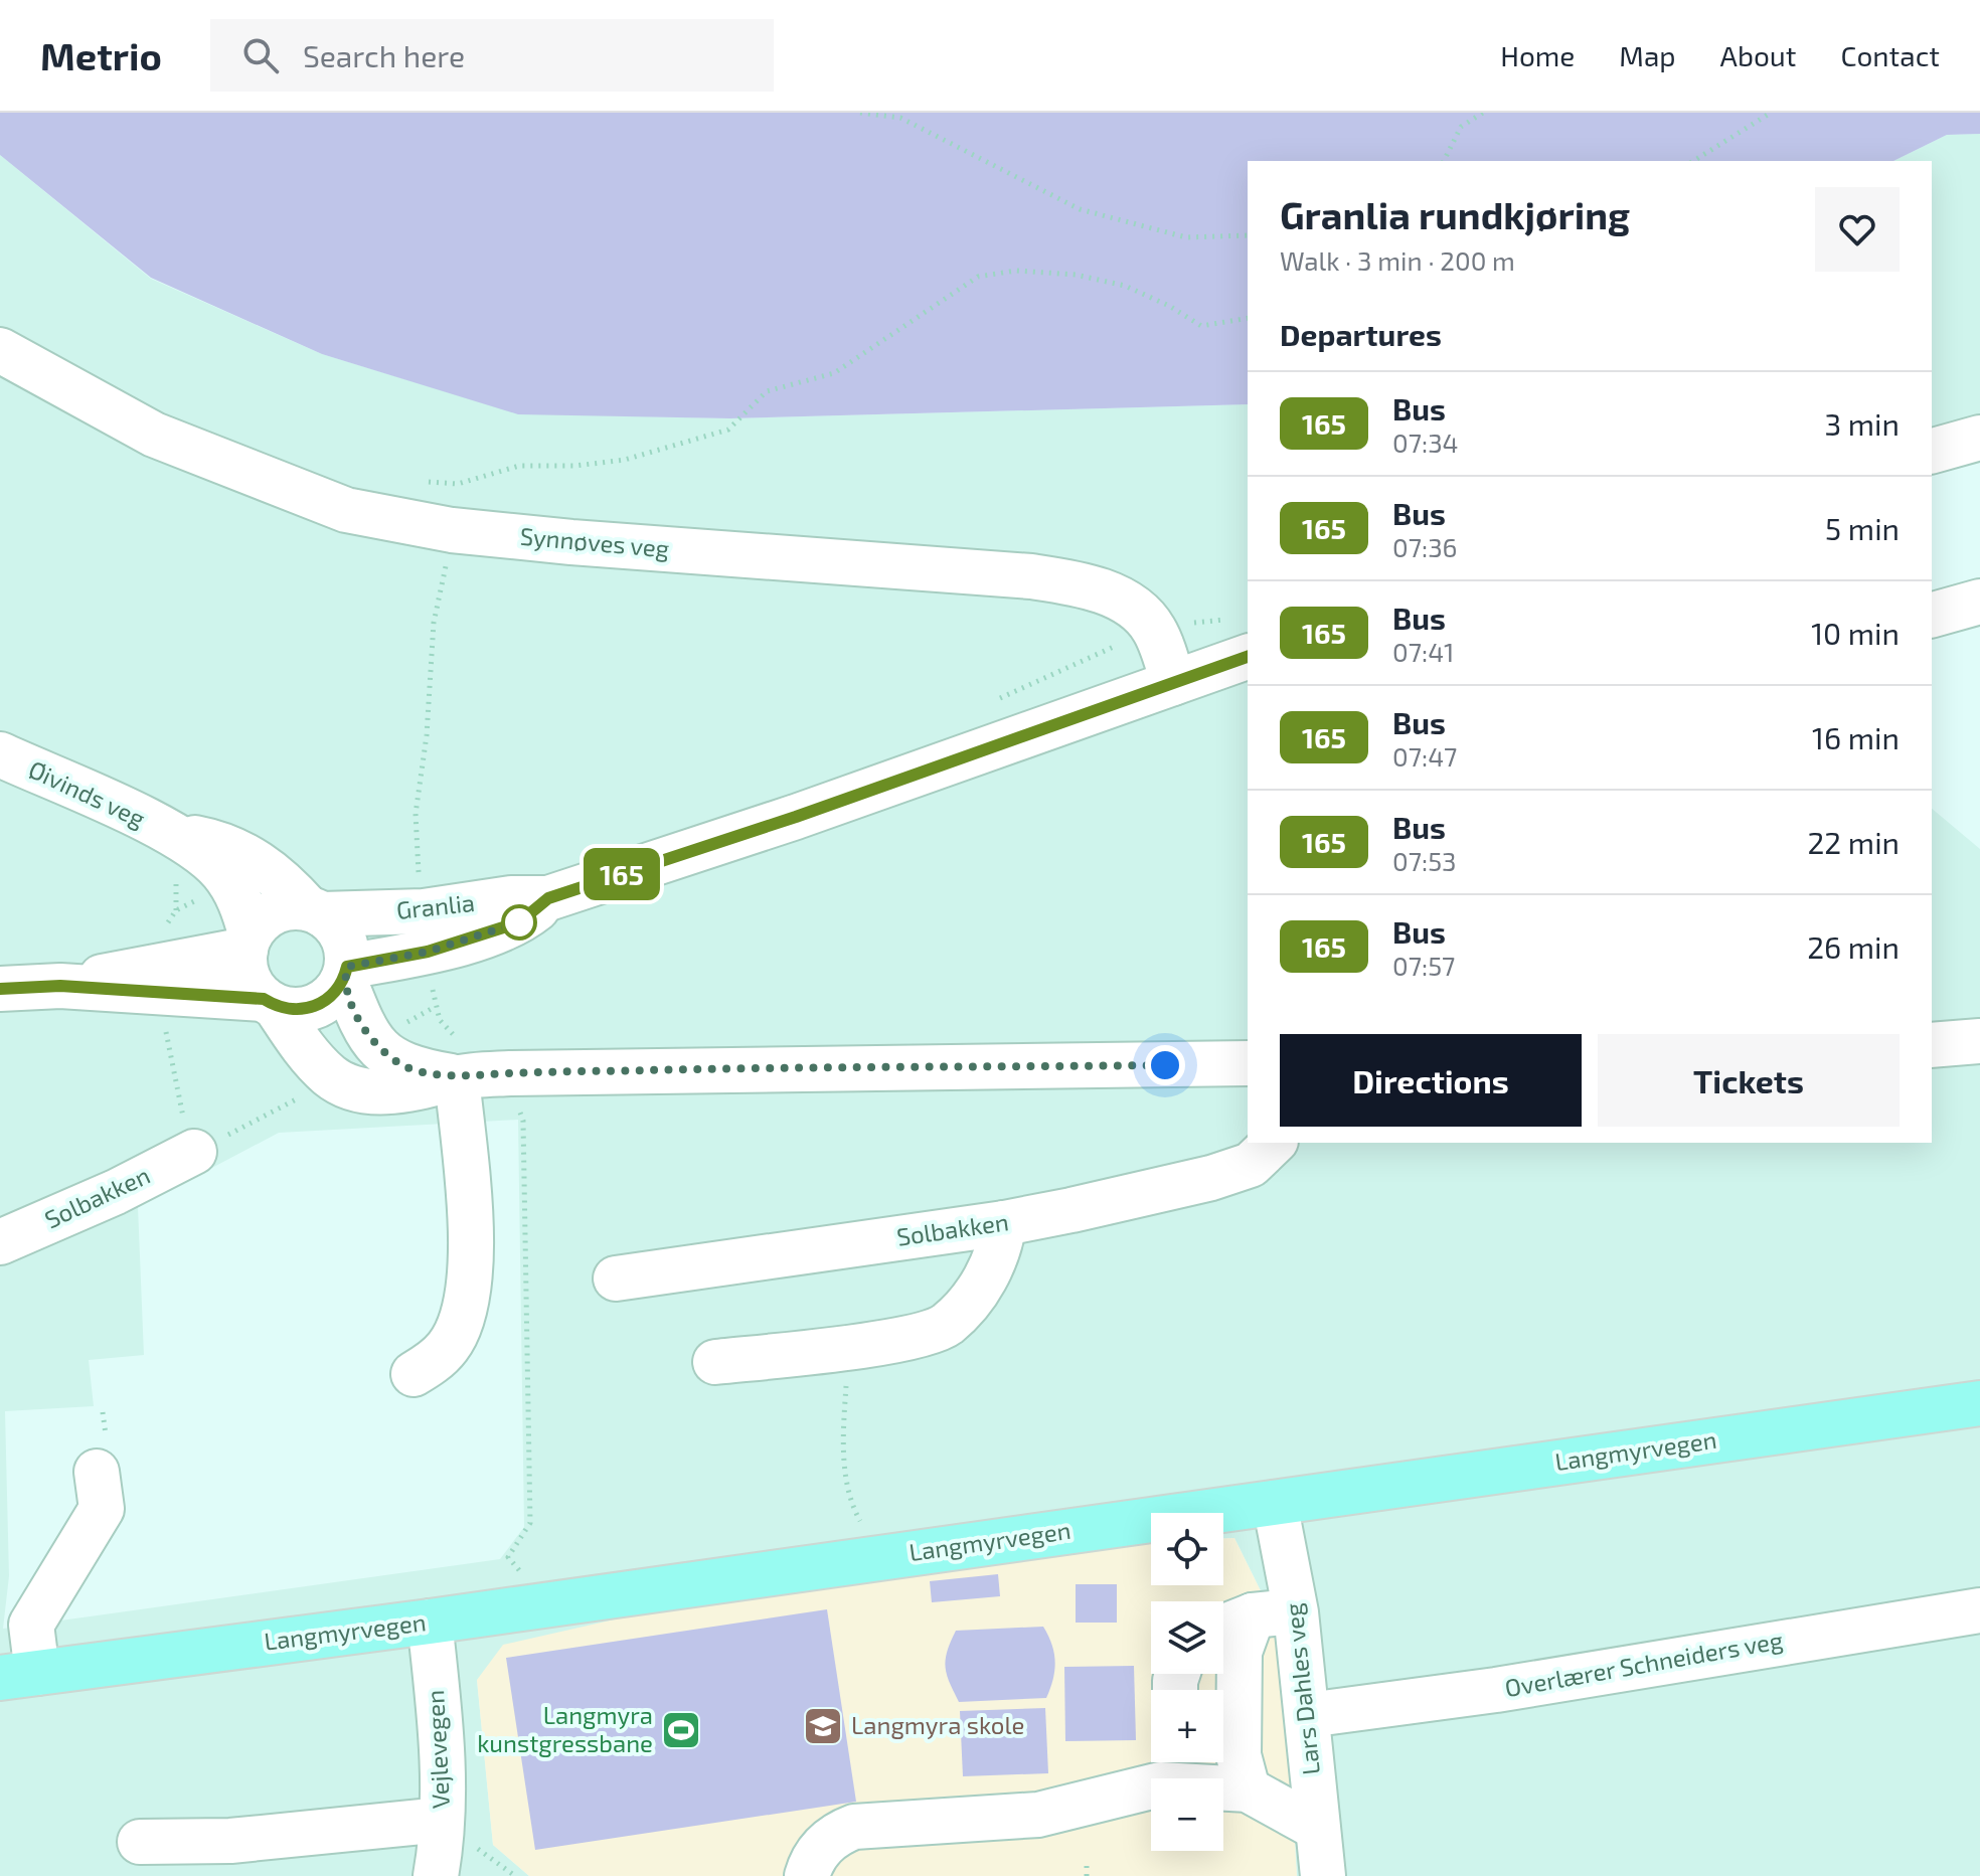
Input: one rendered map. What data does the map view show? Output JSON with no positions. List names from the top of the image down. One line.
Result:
{"streets":{"main road":["Langmyrvegen"],"street":["Synnøves veg","Øivinds veg","Granlia","Solbakken","Overlærer Schneiders veg","Lars Dahles veg","Vejlevegen"]},"crossings":[["Synnøves veg","Granlia"],["Øivinds veg","Granlia"],["Langmyrvegen","Lars Dahles veg"],["Langmyrvegen","Vejlevegen"],["Overlærer Schneiders veg","Lars Dahles veg"]],"places":{"school or university":["Langmyra skole"],"sports":["Langmyra kunstgressbane"]},"lines":["bus line 165"],"page":{"header":"Metrio","search":"Search here","nav":["Home","Map","About","Contact"],"on_map":"165","heading":[["Granlia rundkjøring","Walk · 3 min · 200 m"],"Departures"],"list":[{"mark":"165","name":"Bus","note":"07:34","value":"3 min"},{"mark":"165","name":"Bus","note":"07:36","value":"5 min"},{"mark":"165","name":"Bus","note":"07:41","value":"10 min"},{"mark":"165","name":"Bus","note":"07:47","value":"16 min"},{"mark":"165","name":"Bus","note":"07:53","value":"22 min"},{"mark":"165","name":"Bus","note":"07:57","value":"26 min"}],"buttons":["Directions","Tickets"],"map_buttons":["+","−"]}}
